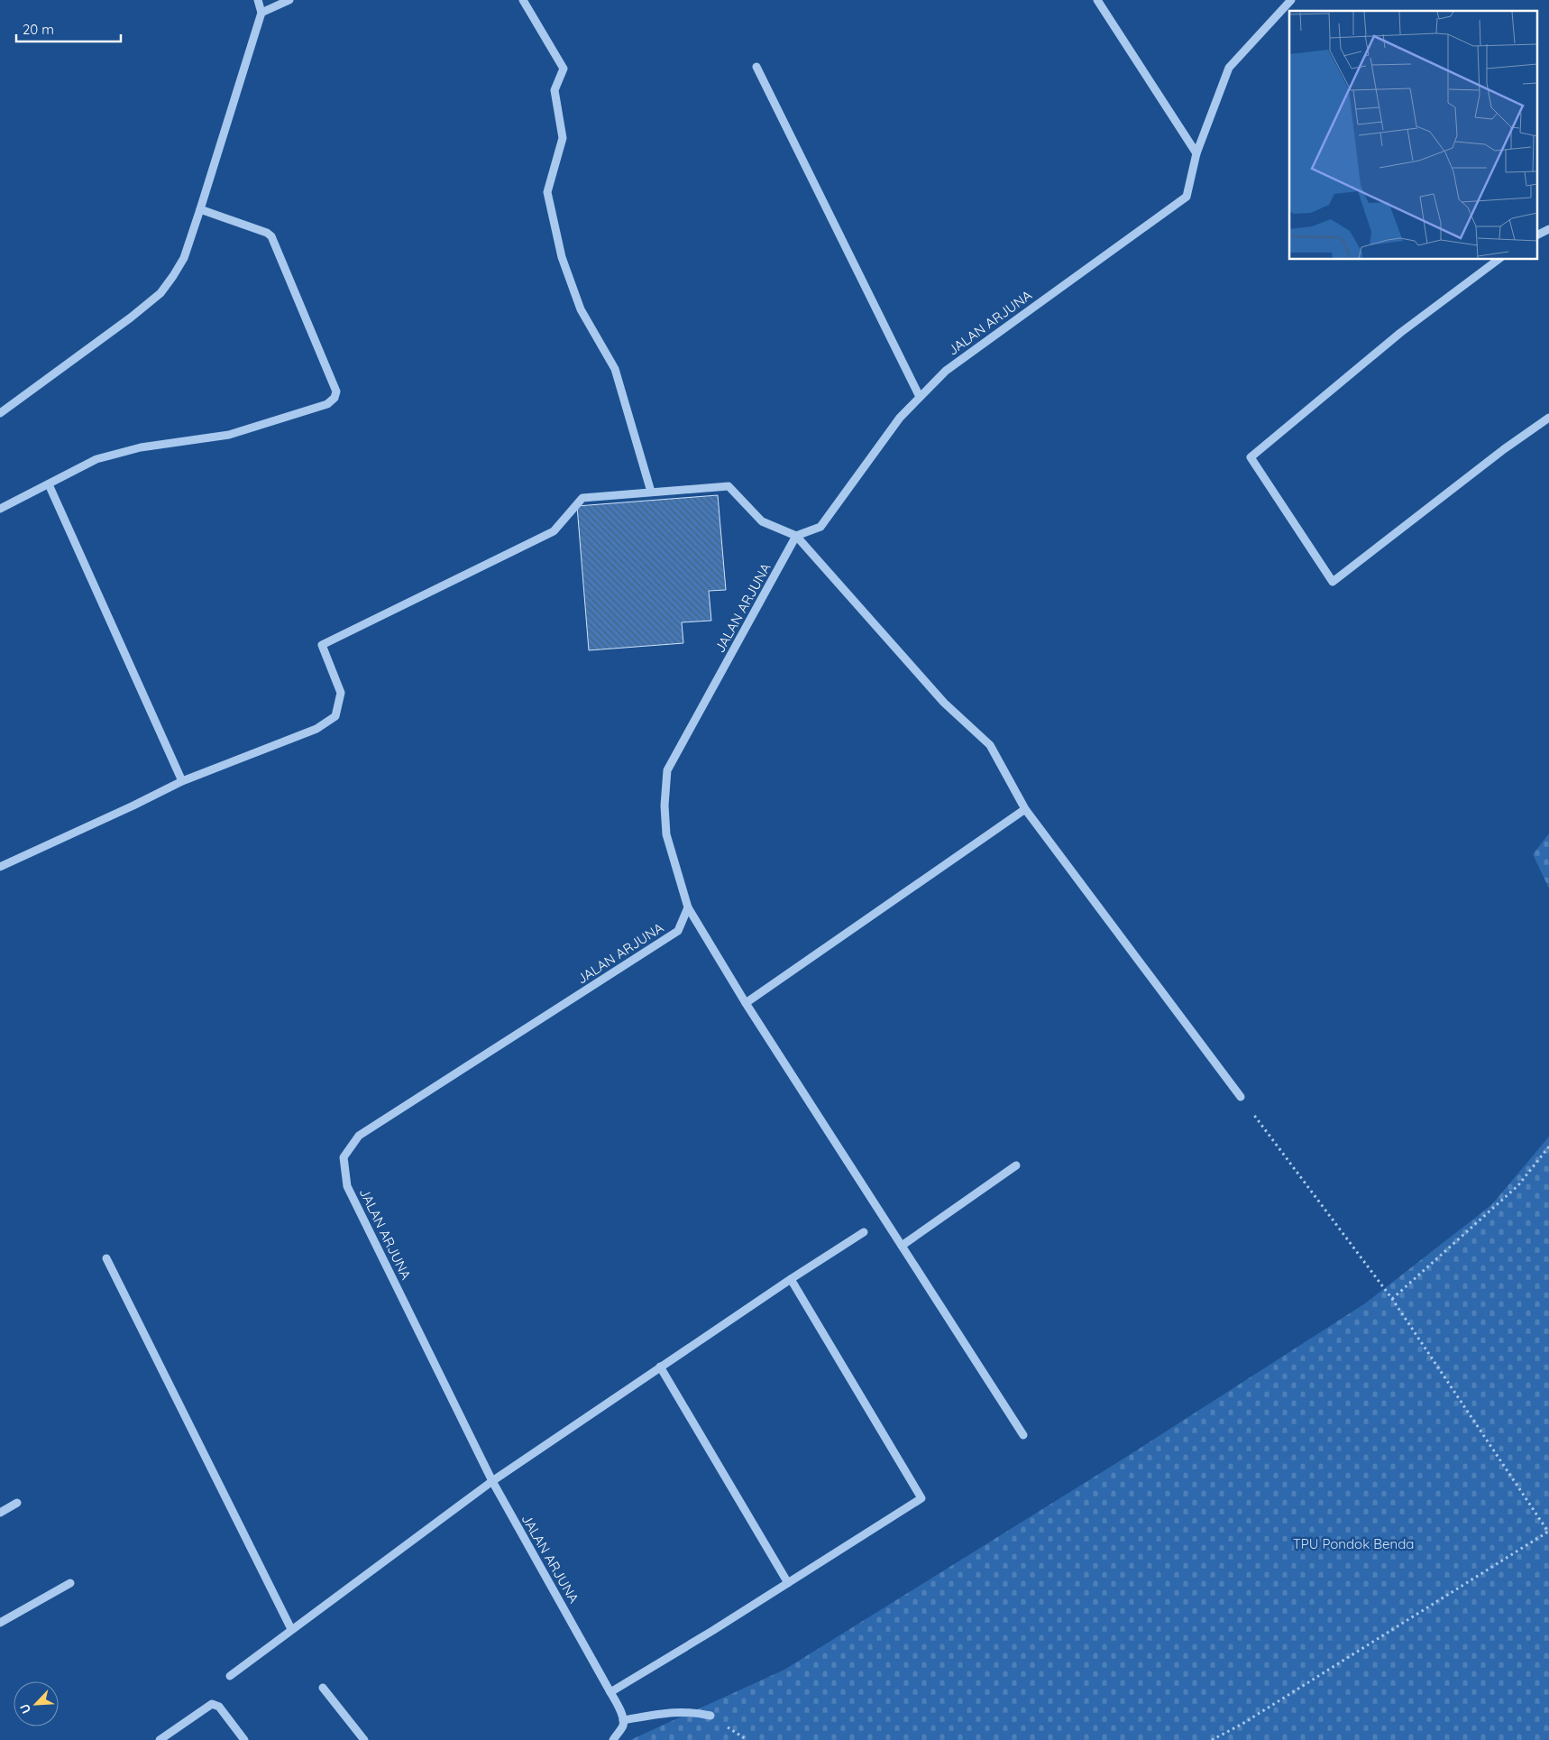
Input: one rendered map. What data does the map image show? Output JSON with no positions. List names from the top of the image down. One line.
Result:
{"streets":{"street":["JALAN ARJUNA"]},"parks":["TPU Pondok Benda"],"scale_bar":"20 m","north":"bottom left"}
